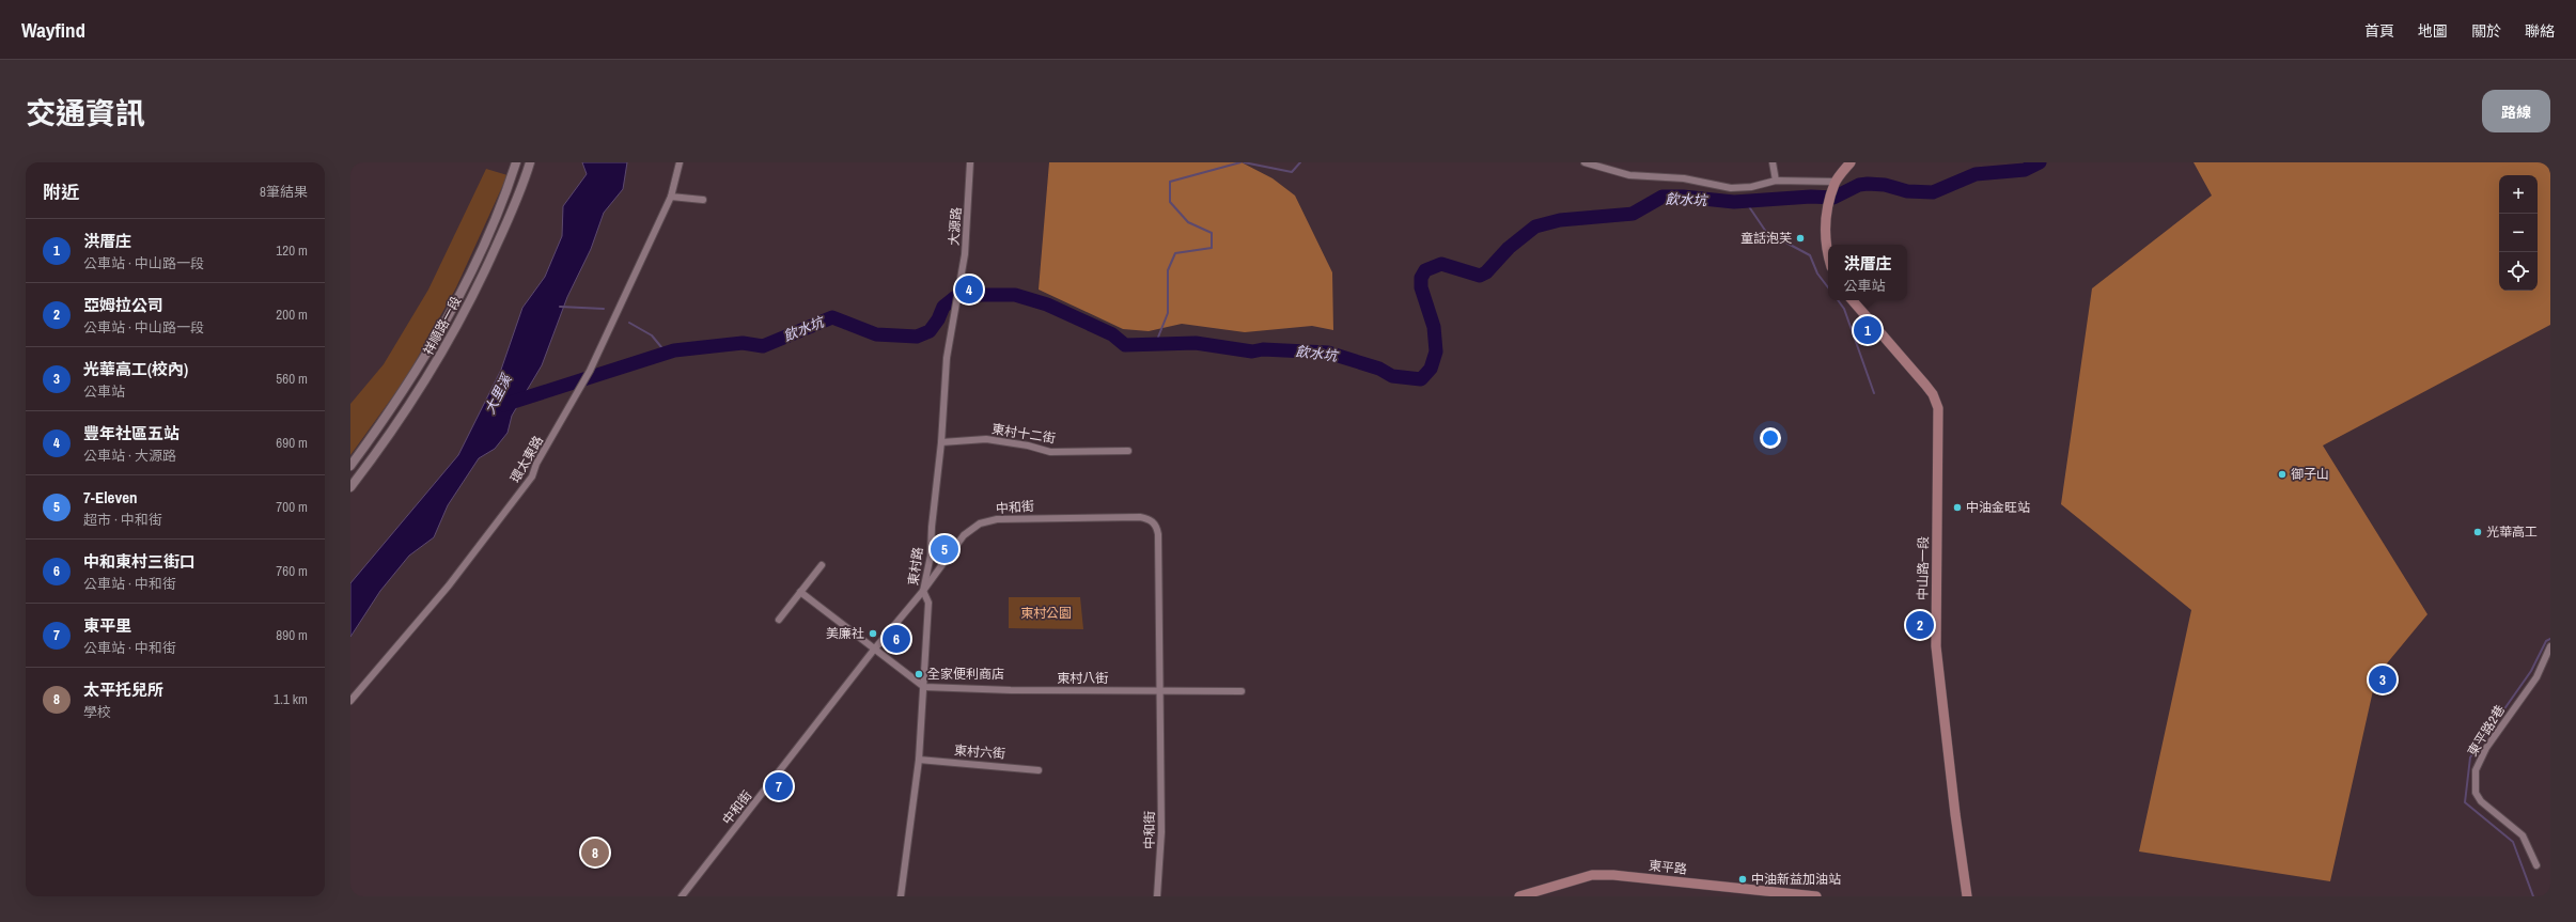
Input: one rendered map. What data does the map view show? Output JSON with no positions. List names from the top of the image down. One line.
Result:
{"streets":{"main road":["中山路一段","東平路"],"street":["大源路","祥順路一段","東村十二街","環太東路","中和街","東村路","東村八街","東平路2巷","東村六街"]},"crossings":[["大源路","東村路"],["東村十二街","東村路"],["中和街","東村路"],["中和街","東村八街"],["東村路","東村八街"],["東村路","東村六街"]],"water":["飲水坑","大里溪"],"parks":["東村公園"],"places":["童話泡芙","御子山","中油金旺站","光華高工","美廉社","全家便利商店","中油新益加油站"],"page":{"header":"Wayfind","nav":["首頁","地圖","關於","聯絡"],"title":"交通資訊","buttons":"路線","heading":["附近","8筆結果"],"map_buttons":["+","−"],"list":[{"mark":"1","name":"洪厝庄","note":"公車站 · 中山路一段","value":"120 m"},{"mark":"2","name":"亞姆拉公司","note":"公車站 · 中山路一段","value":"200 m"},{"mark":"3","name":"光華高工(校內)","note":"公車站","value":"560 m"},{"mark":"4","name":"豐年社區五站","note":"公車站 · 大源路","value":"690 m"},{"mark":"5","name":"7-Eleven","note":"超市 · 中和街","value":"700 m"},{"mark":"6","name":"中和東村三街口","note":"公車站 · 中和街","value":"760 m"},{"mark":"7","name":"東平里","note":"公車站 · 中和街","value":"890 m"},{"mark":"8","name":"太平托兒所","note":"學校","value":"1.1 km"}],"popup":["洪厝庄","公車站"],"pins":["4","1","5","2","6","3","7","8"]}}
